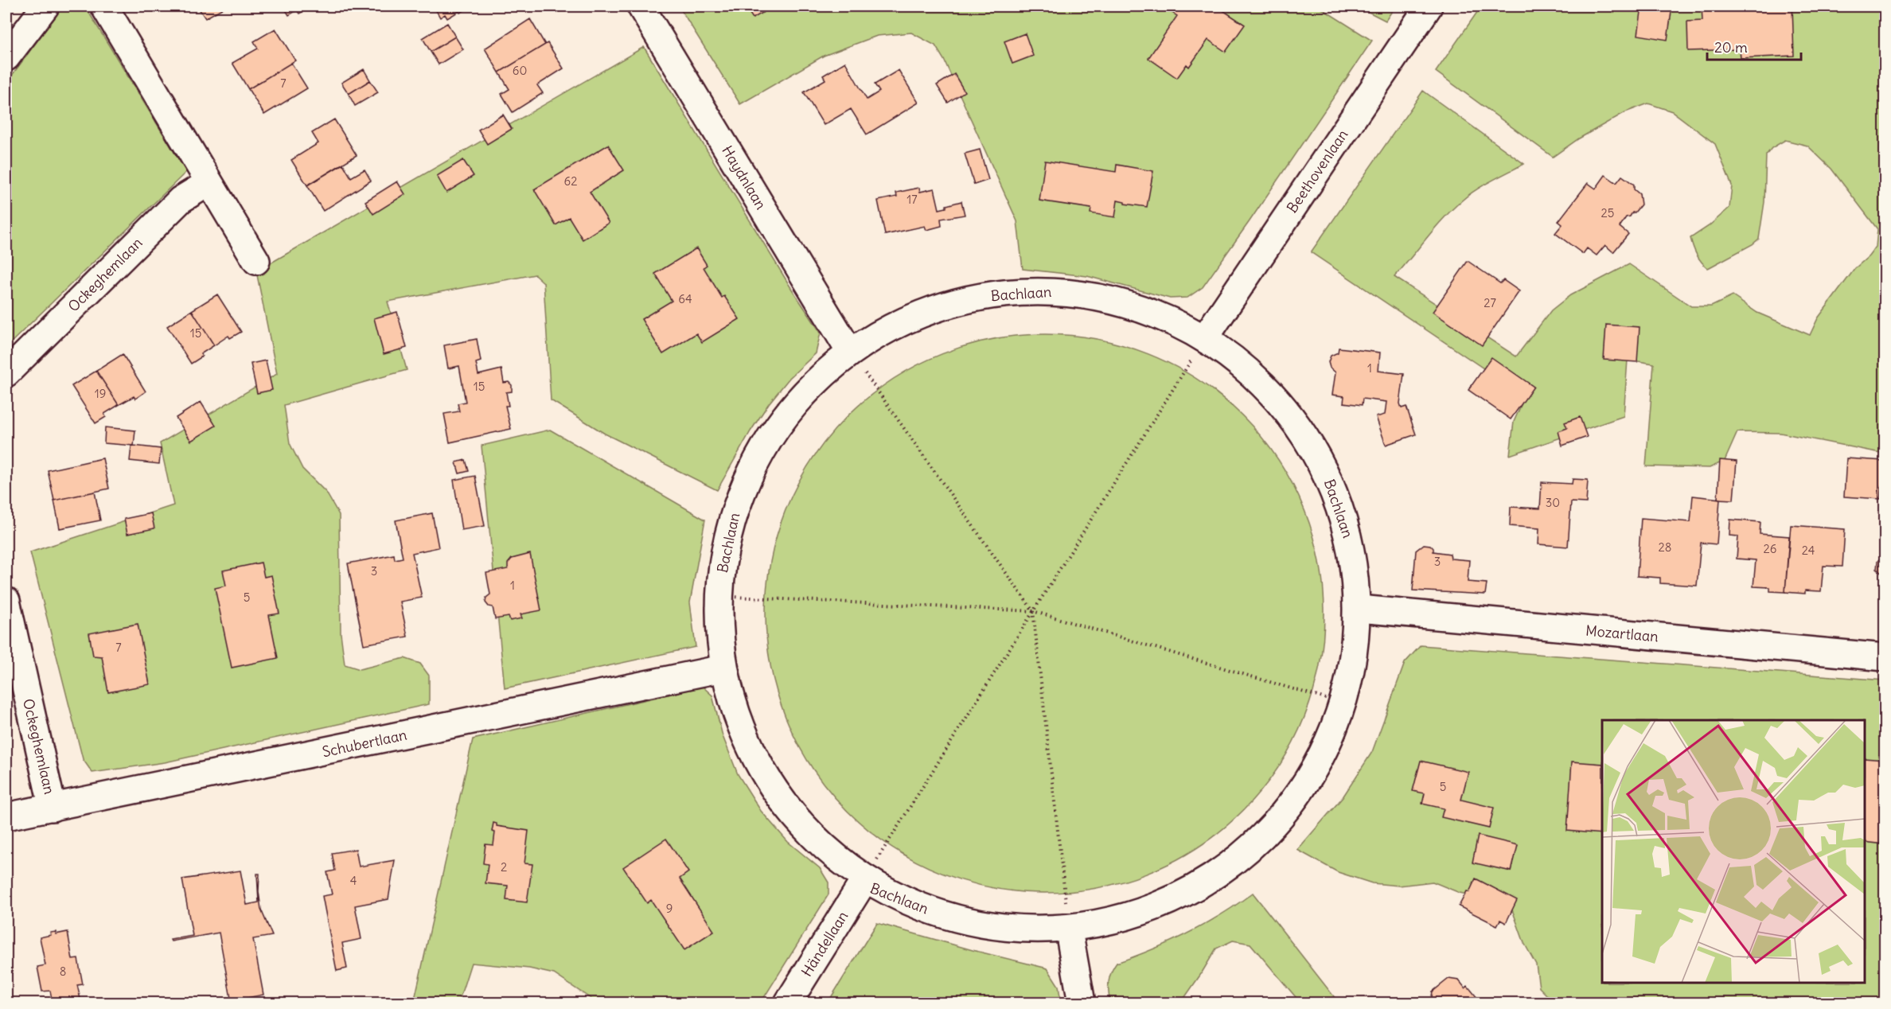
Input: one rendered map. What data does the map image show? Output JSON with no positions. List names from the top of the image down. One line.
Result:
{"streets":{"street":["Beethovenlaan","Haydnlaan","Ockeghemlaan","Bachlaan","Mozartlaan","Schubertlaan","Händellaan"]},"crossings":[["Beethovenlaan","Bachlaan"],["Haydnlaan","Bachlaan"],["Ockeghemlaan","Schubertlaan"],["Bachlaan","Mozartlaan"],["Bachlaan","Schubertlaan"],["Bachlaan","Händellaan"]],"house_numbers":["60","7","62","17","25","64","27","15","1","15","19","30","28","26","24","3","3","1","5","7","5","2","4","9","8"],"scale_bar":"20 m"}
